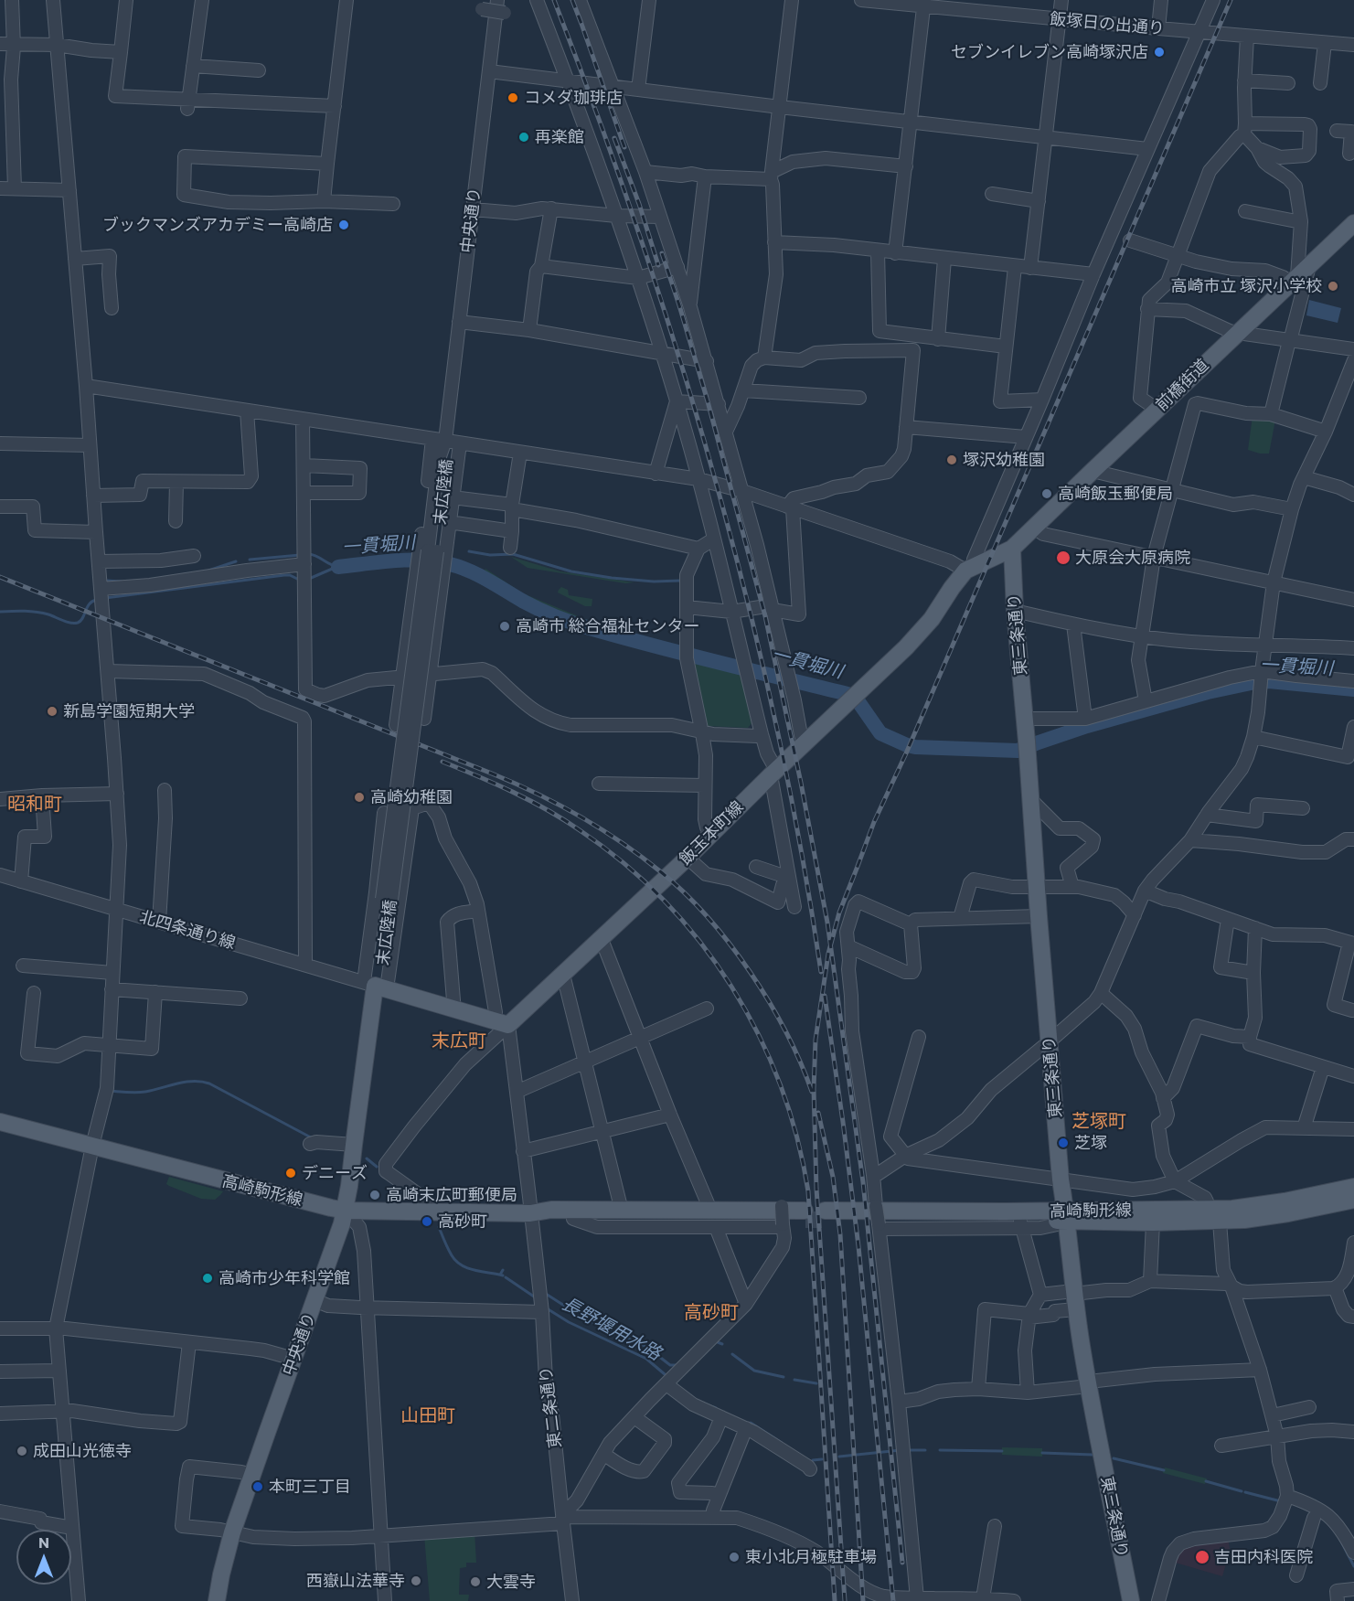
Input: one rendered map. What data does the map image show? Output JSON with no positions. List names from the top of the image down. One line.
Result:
{"streets":{"main road":["中央通り","前橋街道","東三条通り","飯玉本町線","高崎駒形線"],"street":["飯塚日の出通り","末広陸橋","北四条通り線","東二条通り"]},"crossings":[["中央通り","末広陸橋"],["中央通り","北四条通り線"],["中央通り","高崎駒形線"],["前橋街道","東三条通り"],["前橋街道","飯玉本町線"],["末広陸橋","北四条通り線"],["末広陸橋","東二条通り"],["東三条通り","飯玉本町線"],["東三条通り","高崎駒形線"],["飯玉本町線","東二条通り"],["高崎駒形線","東二条通り"]],"districts":["昭和町","末広町","芝塚町","高砂町","山田町"],"water":["一貫堀川","長野堰用水路"],"places":["セブンイレブン高崎塚沢店","コメダ珈琲店","再楽館","ブックマンズアカデミー高崎店","高崎市立 塚沢小学校","塚沢幼稚園","高崎飯玉郵便局","大原会大原病院","高崎市 総合福祉センター","新島学園短期大学","高崎幼稚園","芝塚","デニーズ","高崎末広町郵便局","高砂町","高崎市少年科学館","成田山光徳寺","本町三丁目","東小北月極駐車場","吉田内科医院","西嶽山法華寺","大雲寺"],"north":"top"}
